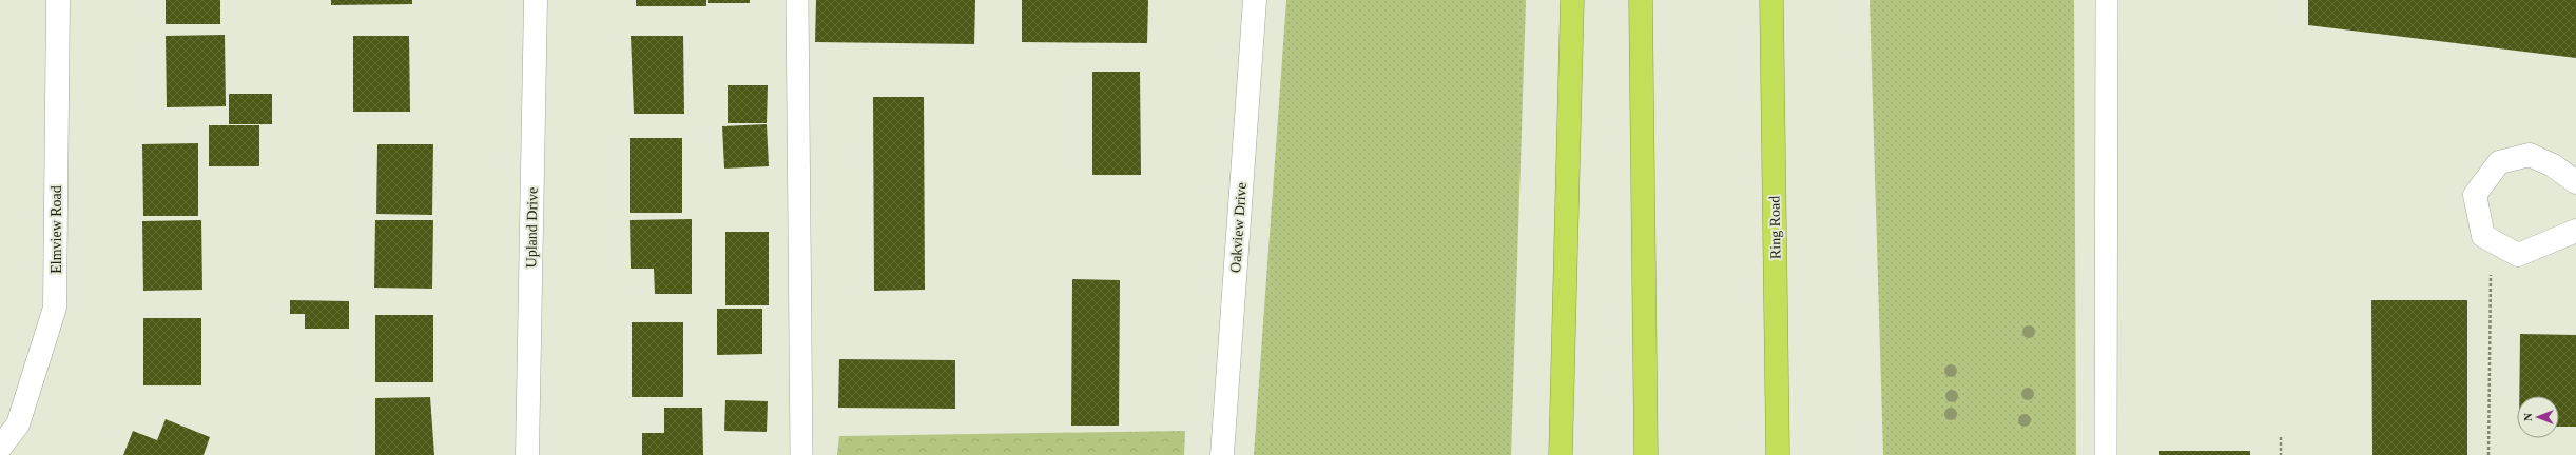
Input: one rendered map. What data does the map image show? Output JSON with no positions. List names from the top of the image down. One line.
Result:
{"streets":{"highway":["Ring Road"],"street":["Upland Drive","Oakview Drive","Elmview Road"]},"north":"left"}
